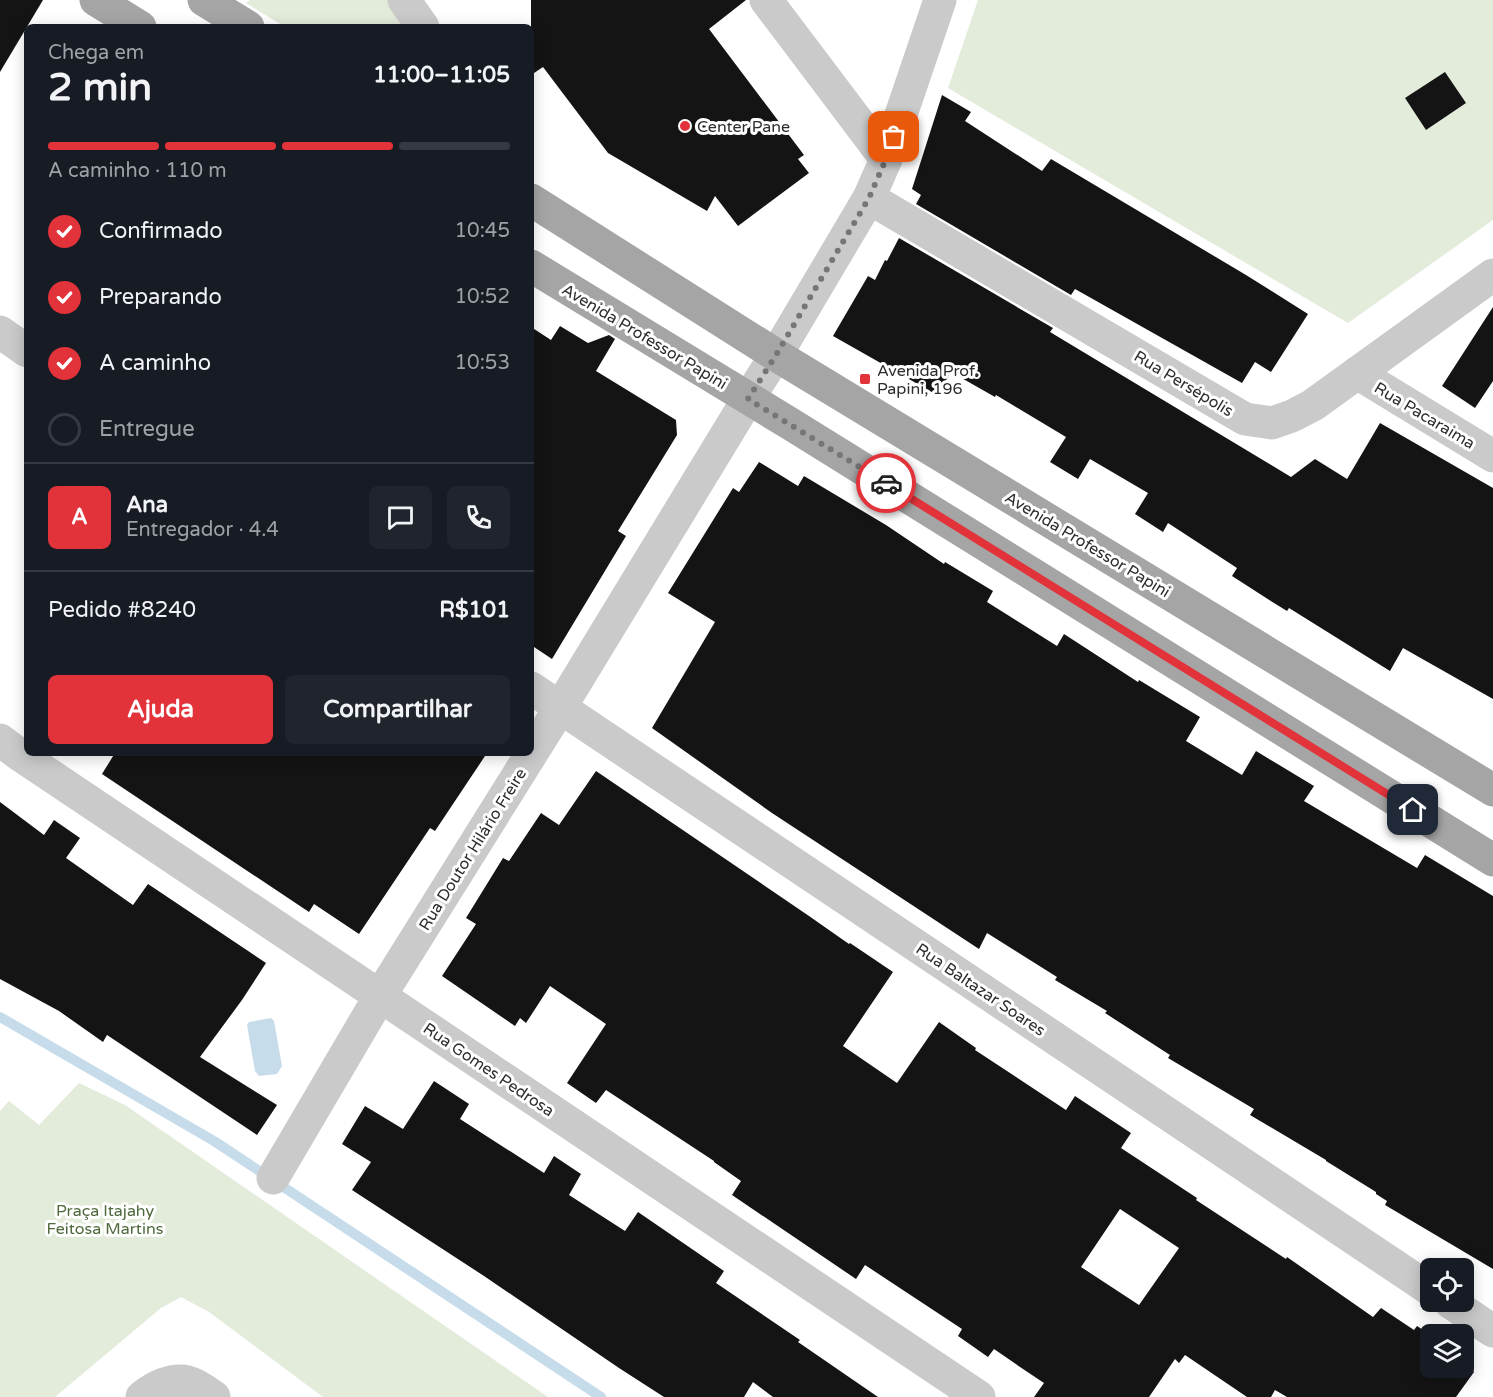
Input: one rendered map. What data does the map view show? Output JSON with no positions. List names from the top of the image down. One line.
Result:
{"streets":{"main road":["Avenida Professor Papini"],"street":["Rua Persépolis","Rua Pacaraima","Rua Doutor Hilário Freire","Rua Baltazar Soares","Rua Gomes Pedrosa"]},"crossings":[["Avenida Professor Papini","Rua Doutor Hilário Freire"],["Rua Persépolis","Rua Pacaraima"],["Rua Persépolis","Rua Doutor Hilário Freire"],["Rua Doutor Hilário Freire","Rua Baltazar Soares"],["Rua Doutor Hilário Freire","Rua Gomes Pedrosa"]],"parks":["Praça Itajahy Feitosa Martins"],"places":{"other":["Center Pane"],"transit":["Avenida Prof. Papini, 196"]},"page":{"heading":["2 min","Chega em","11:00–11:05"],"panel":["Ana","Entregador · 4.4","Pedido #8240","R$101"],"bar":"A caminho · 110 m","list":[["Confirmado","10:45"],["Preparando","10:52"],["A caminho","10:53"],"Entregue"],"round":"A","buttons":["Ajuda","Compartilhar"]}}
